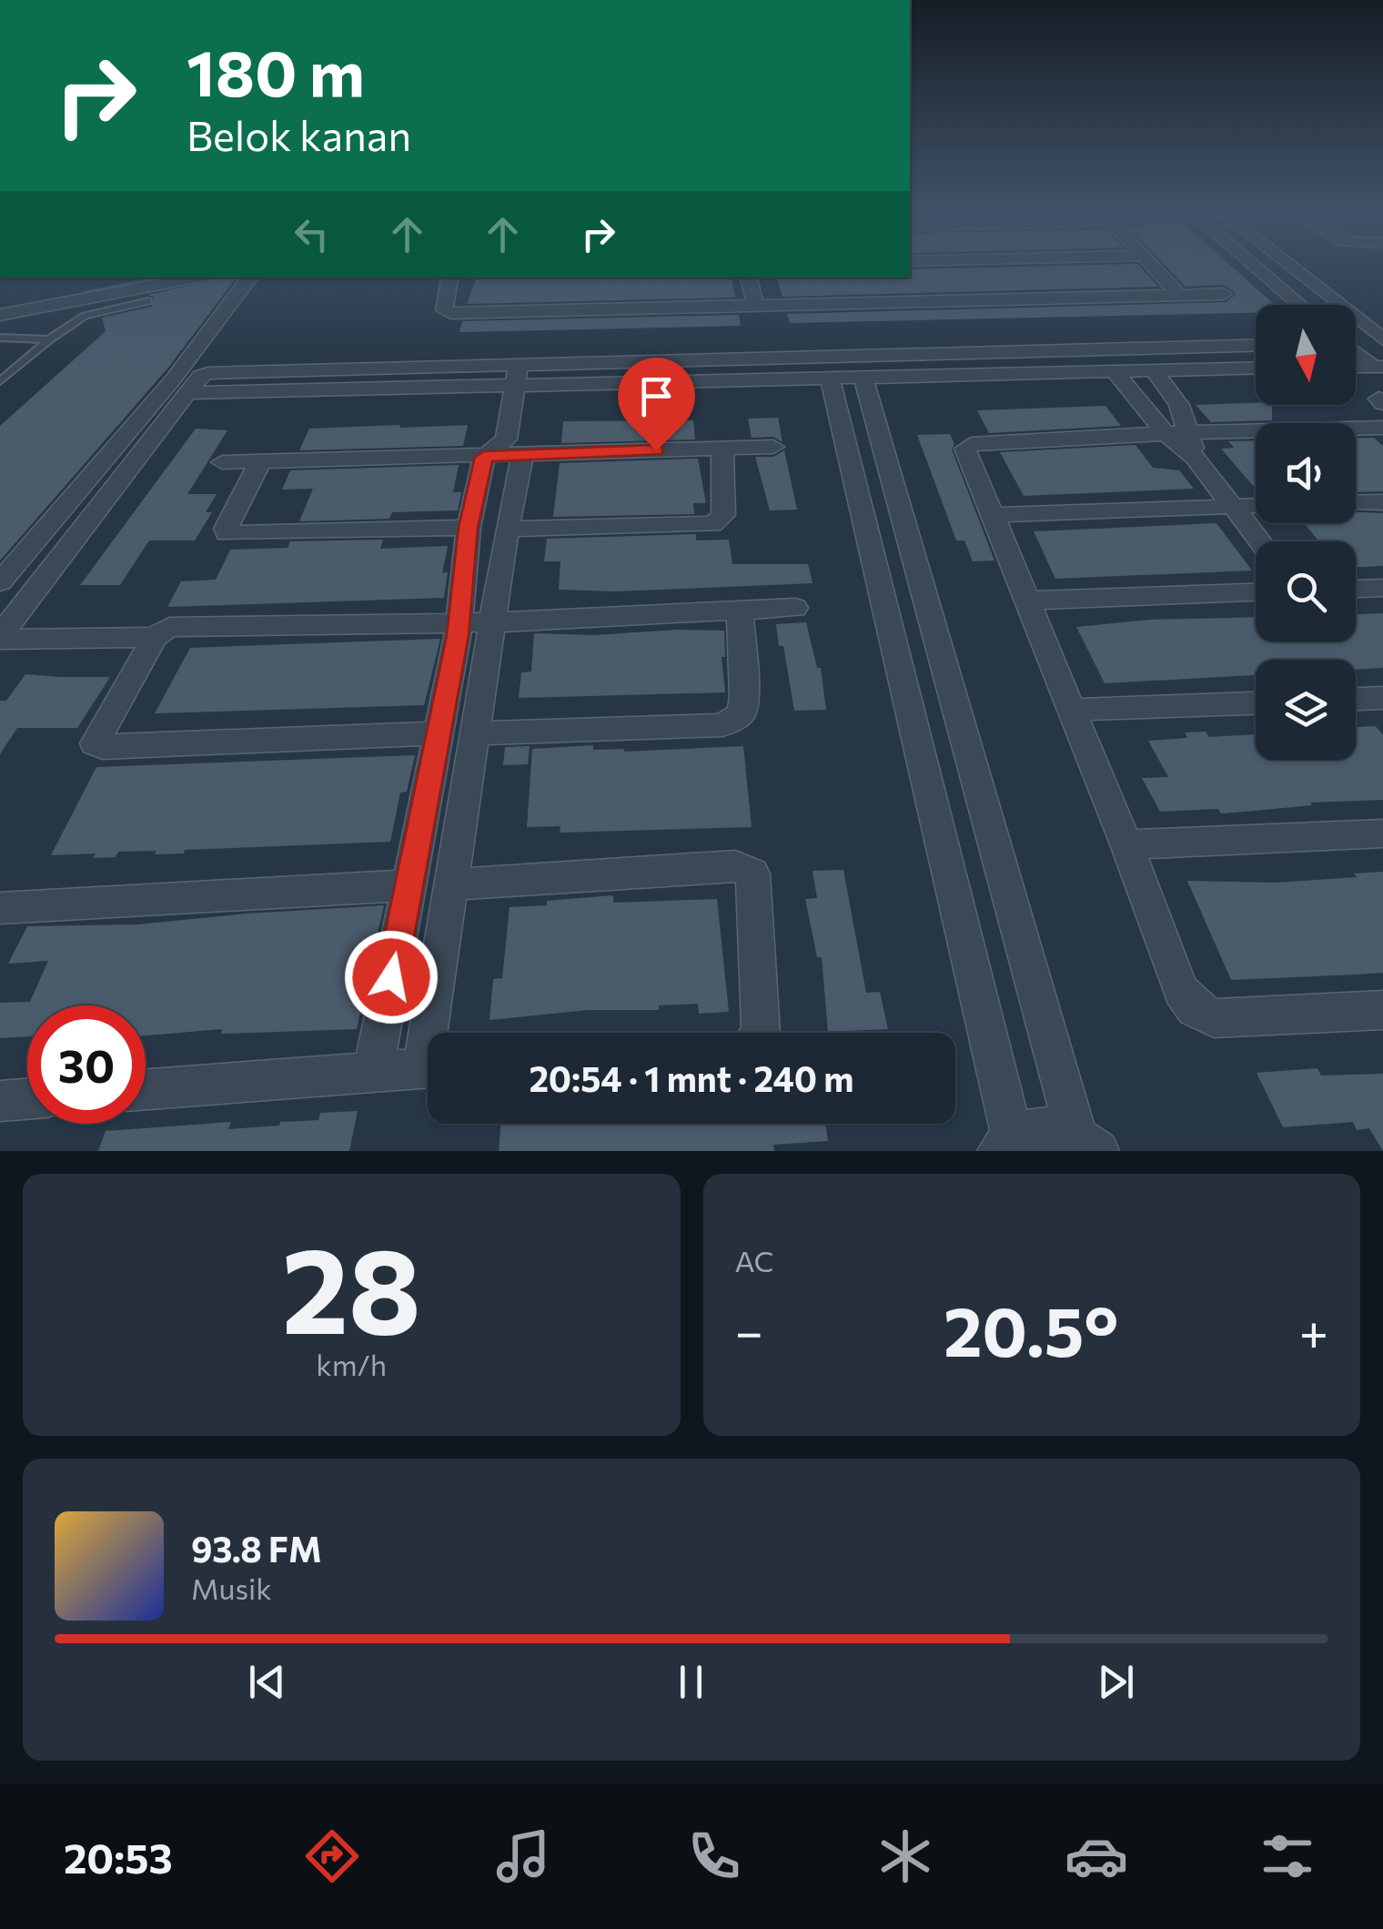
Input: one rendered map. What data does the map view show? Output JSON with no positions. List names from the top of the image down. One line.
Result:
{"north":"bottom","page":{"turn":["180 m","Belok kanan"],"limit":"30","trip":"20:54 · 1 mnt · 240 m","tile":[["28","km/h"],"AC"],"heat":["−","20.5°","+"],"song":["93.8 FM","Musik"],"tabs":"20:53"}}
